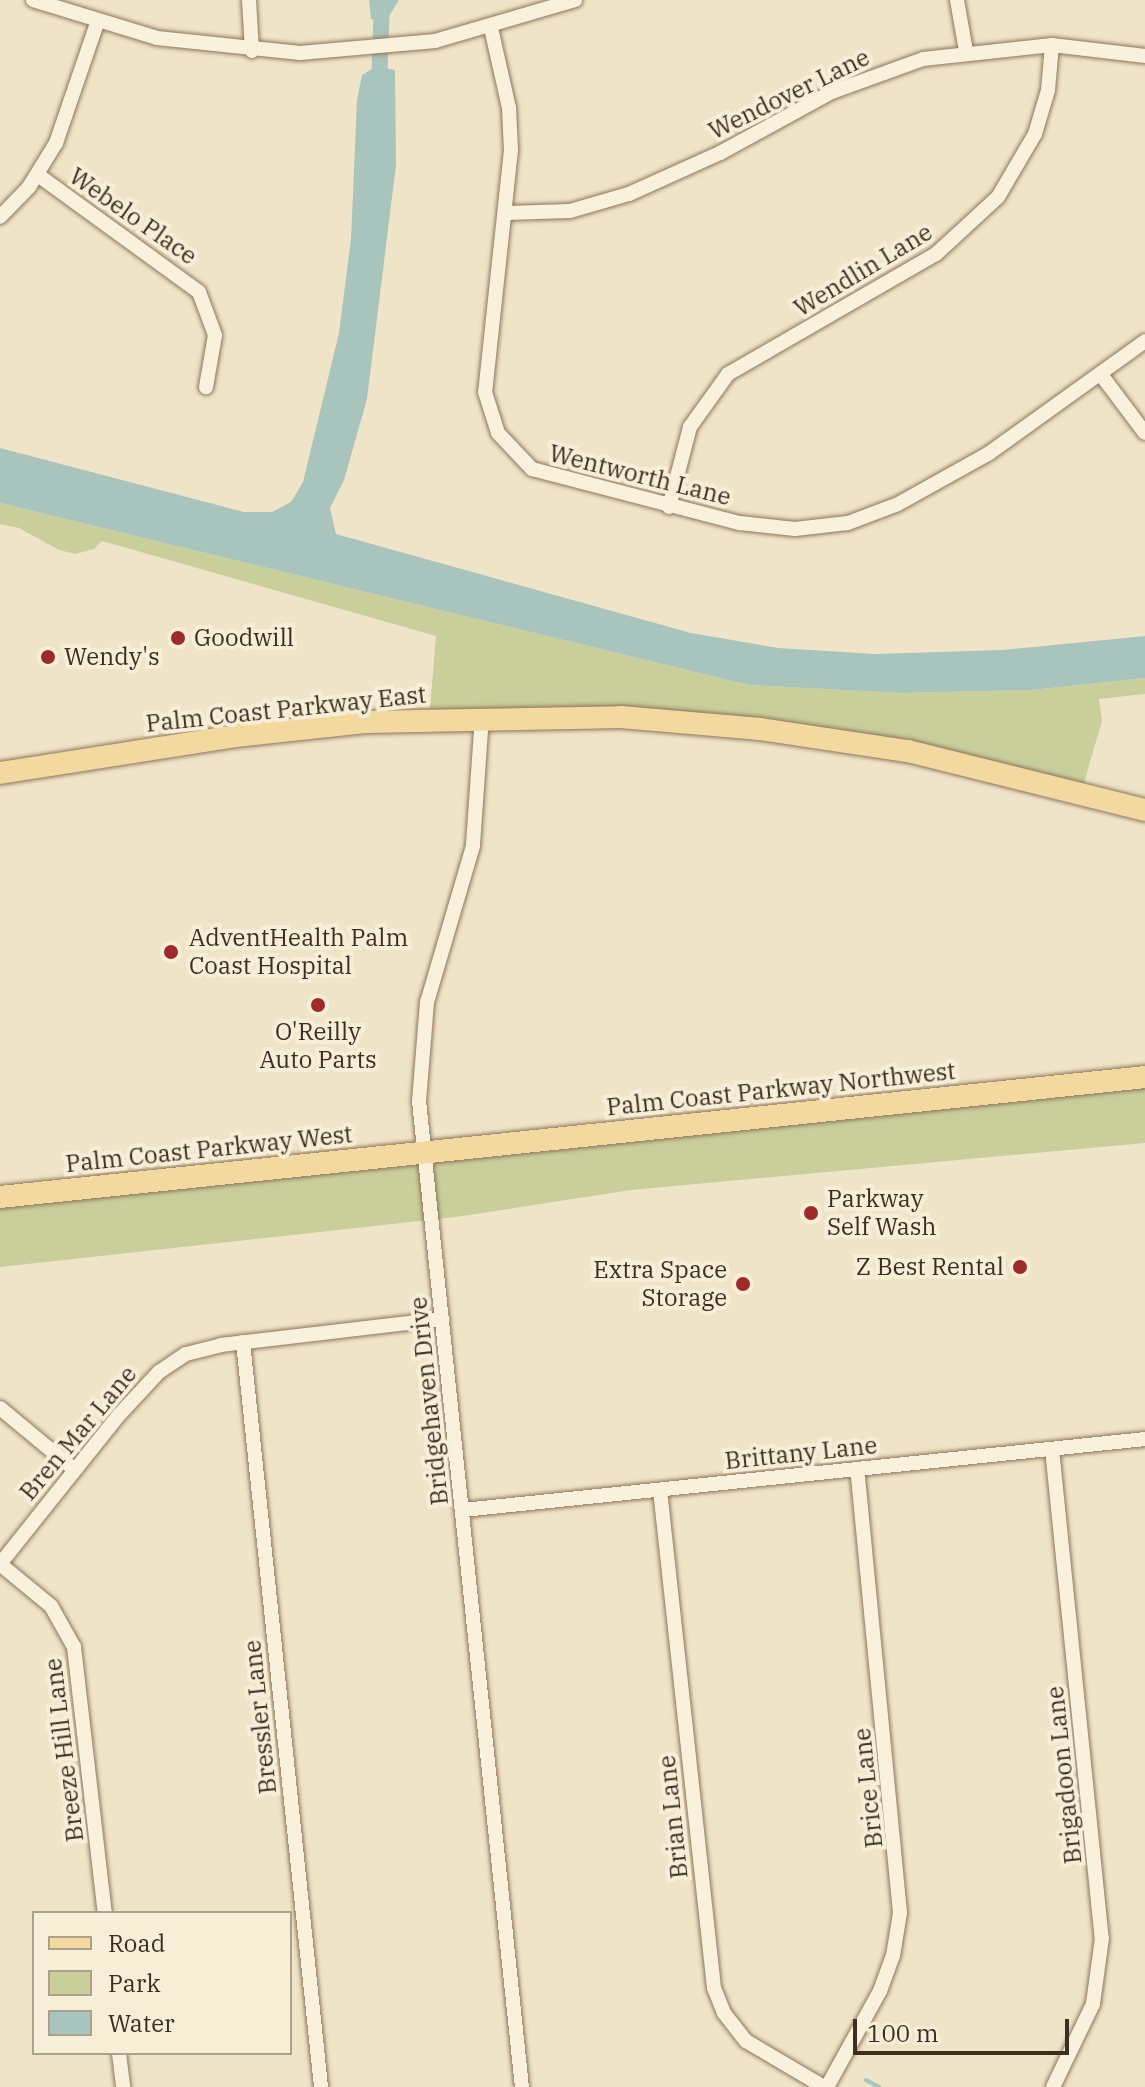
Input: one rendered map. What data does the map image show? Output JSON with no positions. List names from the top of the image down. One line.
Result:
{"streets":{"main road":["Palm Coast Parkway East","Palm Coast Parkway Northwest","Palm Coast Parkway West"],"street":["Wendover Lane","Webelo Place","Wendlin Lane","Wentworth Lane","Bridgehaven Drive","Bren Mar Lane","Brittany Lane","Bressler Lane","Breeze Hill Lane","Brigadoon Lane","Brice Lane","Brian Lane"]},"crossings":[["Wendover Lane","Wendlin Lane"],["Wendover Lane","Wentworth Lane"],["Wendlin Lane","Wentworth Lane"],["Palm Coast Parkway East","Bridgehaven Drive"],["Palm Coast Parkway Northwest","Palm Coast Parkway West"],["Palm Coast Parkway Northwest","Bridgehaven Drive"],["Palm Coast Parkway West","Bridgehaven Drive"],["Bridgehaven Drive","Bren Mar Lane"],["Bridgehaven Drive","Brittany Lane"],["Bren Mar Lane","Bressler Lane"],["Bren Mar Lane","Breeze Hill Lane"],["Brittany Lane","Brigadoon Lane"],["Brittany Lane","Brice Lane"],["Brittany Lane","Brian Lane"],["Brice Lane","Brian Lane"]],"places":["Goodwill","Wendy's","AdventHealth Palm Coast Hospital","O'Reilly Auto Parts","Parkway Self Wash","Z Best Rental","Extra Space Storage"],"legend":["Road","Park","Water"],"scale_bar":"100 m"}
